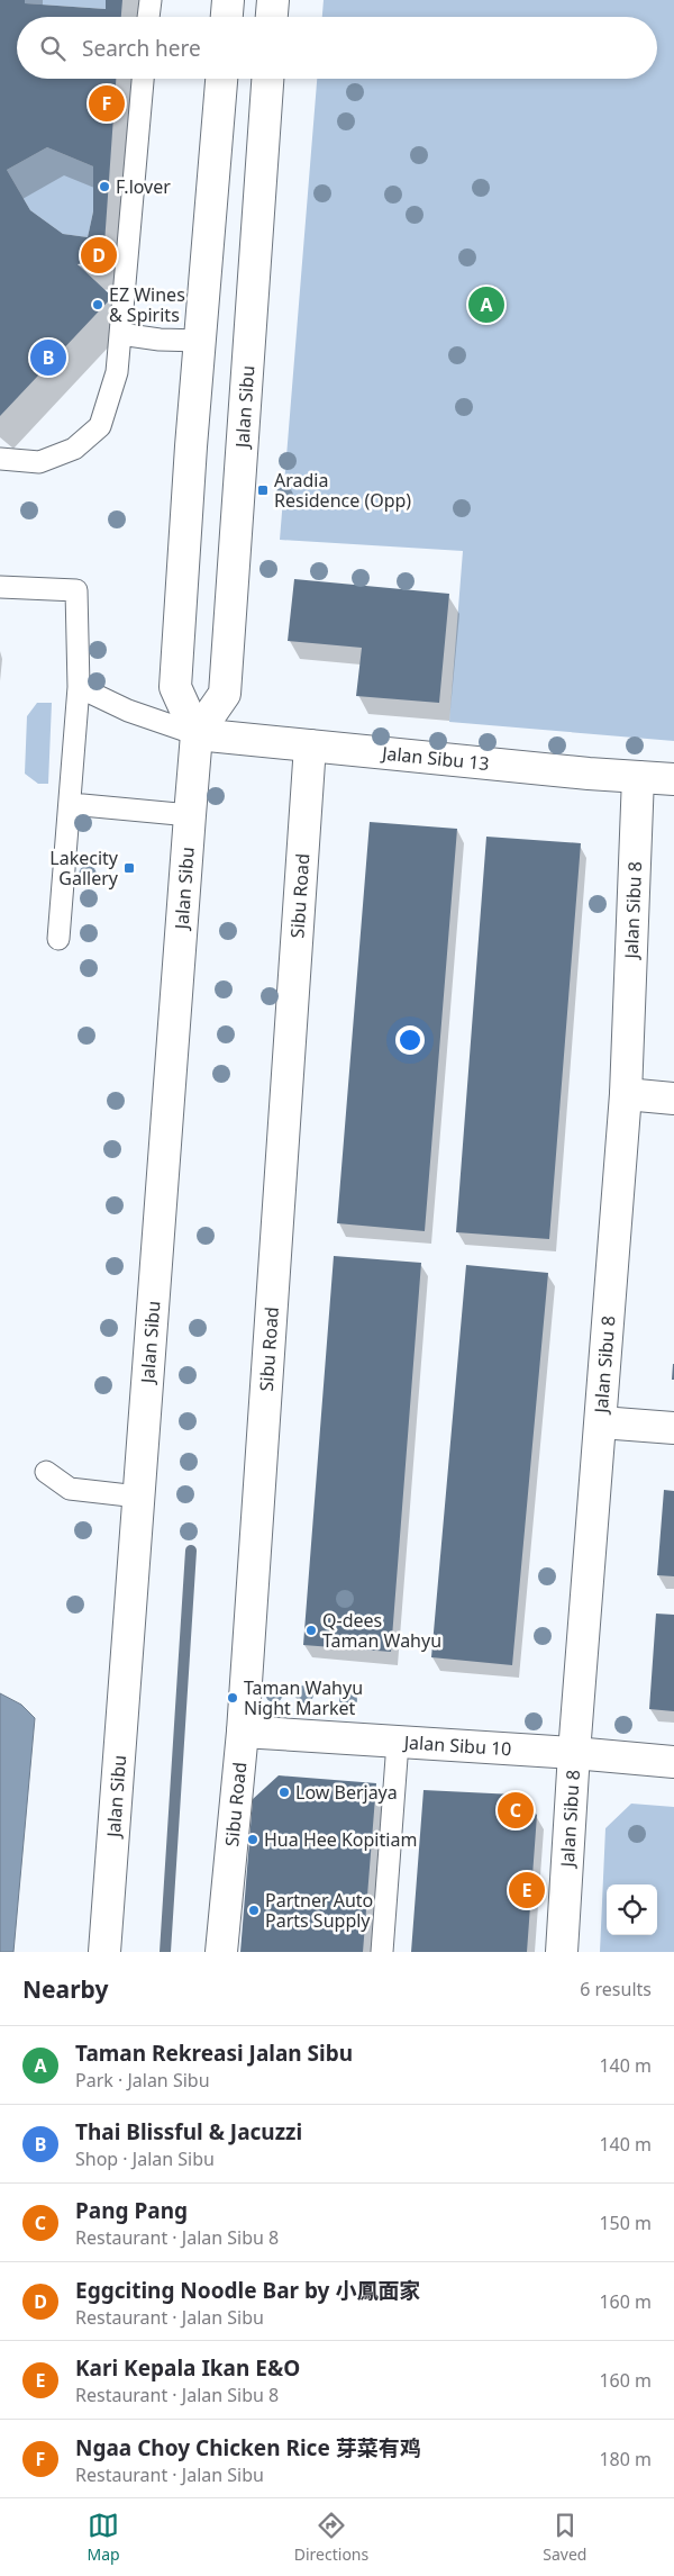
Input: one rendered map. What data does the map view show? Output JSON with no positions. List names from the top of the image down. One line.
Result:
{"streets":{"street":["Jalan Sibu","Jalan Sibu 13","Sibu Road","Jalan Sibu 8","Jalan Sibu 10"]},"crossings":[["Jalan Sibu","Jalan Sibu 13"],["Jalan Sibu 13","Sibu Road"],["Jalan Sibu 13","Jalan Sibu 8"],["Sibu Road","Jalan Sibu 10"],["Jalan Sibu 8","Jalan Sibu 10"]],"places":{"other":["F.lover","EZ Wines & Spirits","Q-dees Taman Wahyu","Taman Wahyu Night Market","Low Berjaya","Hua Hee Kopitiam","Partner Auto Parts Supply"],"transit":["Aradia Residence (Opp)","Lakecity Gallery"]},"page":{"search":"Search here","pins":["F","D","A","B","C","E"],"heading":["Nearby","6 results"],"list":[{"mark":"A","name":"Taman Rekreasi Jalan Sibu","note":"Park · Jalan Sibu","value":"140 m"},{"mark":"B","name":"Thai Blissful & Jacuzzi","note":"Shop · Jalan Sibu","value":"140 m"},{"mark":"C","name":"Pang Pang","note":"Restaurant · Jalan Sibu 8","value":"150 m"},{"mark":"D","name":"Eggciting Noodle Bar by 小鳳面家","note":"Restaurant · Jalan Sibu","value":"160 m"},{"mark":"E","name":"Kari Kepala Ikan E&O","note":"Restaurant · Jalan Sibu 8","value":"160 m"},{"mark":"F","name":"Ngaa Choy Chicken Rice 芽菜有鸡","note":"Restaurant · Jalan Sibu","value":"180 m"}],"nav":["Map","Directions","Saved"]}}
